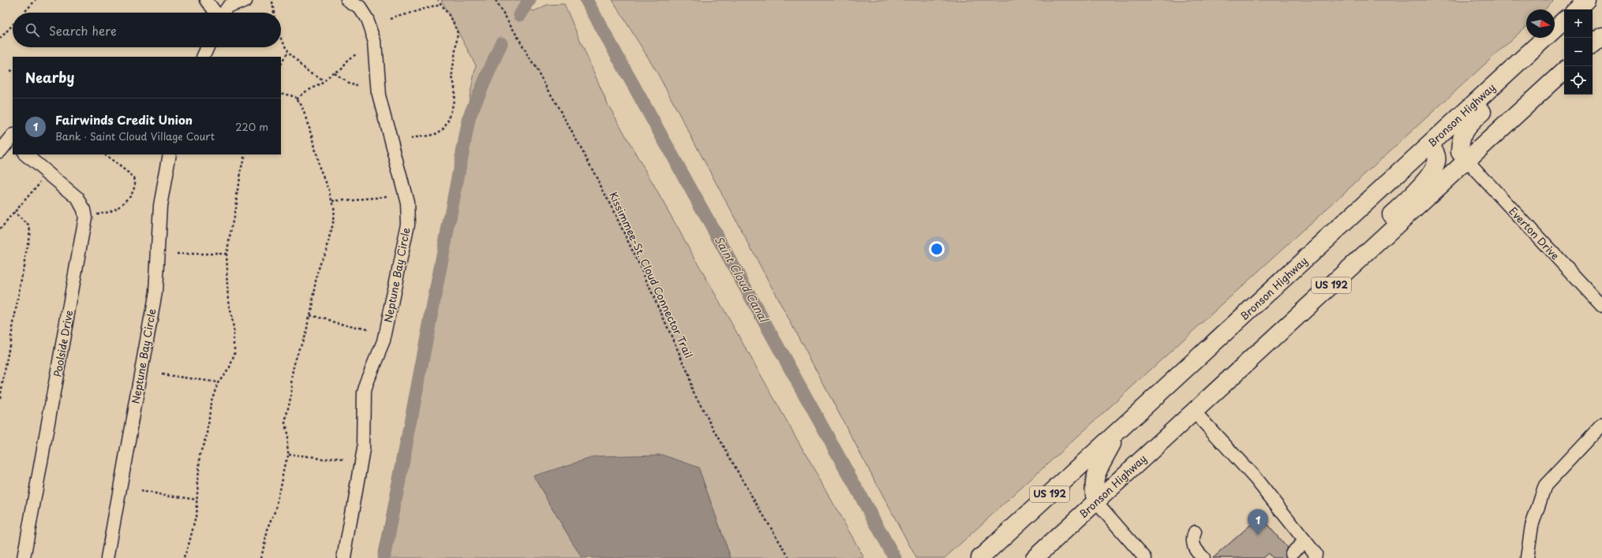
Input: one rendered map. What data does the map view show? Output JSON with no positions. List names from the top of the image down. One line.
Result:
{"streets":{"highway":["Bronson Highway","US 192"],"street":["Everton Drive","Neptune Bay Circle","Poolside Drive"],"path":["Kissimmee-St. Cloud Connector Trail"]},"crossings":[["Bronson Highway","Everton Drive"]],"water":["Saint Cloud Canal"],"north":"right","page":{"map_buttons":["+","−"],"search":"Search here","heading":"Nearby","list":[{"mark":"1","name":"Fairwinds Credit Union","note":"Bank · Saint Cloud Village Court","value":"220 m"}],"pins":"1"}}
